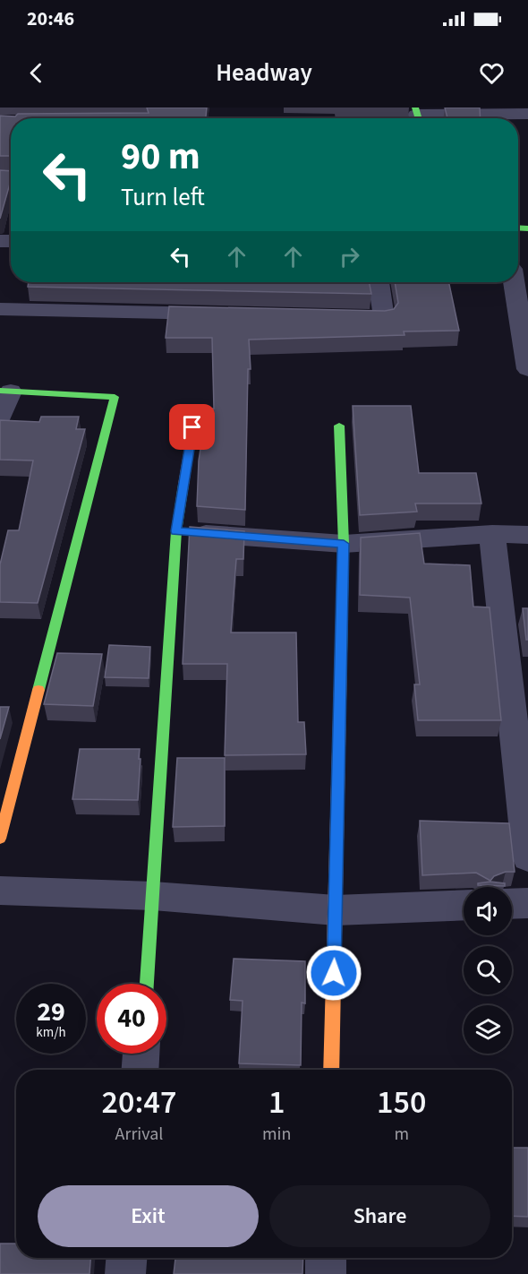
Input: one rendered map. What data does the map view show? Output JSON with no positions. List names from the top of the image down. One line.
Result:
{"page":{"status":"20:46","header":"Headway","turn":["90 m","Turn left"],"speed":"29 km/h","limit":"40","eta":["20:47","Arrival","1","min","150","m"],"buttons":["Exit","Share"]}}
